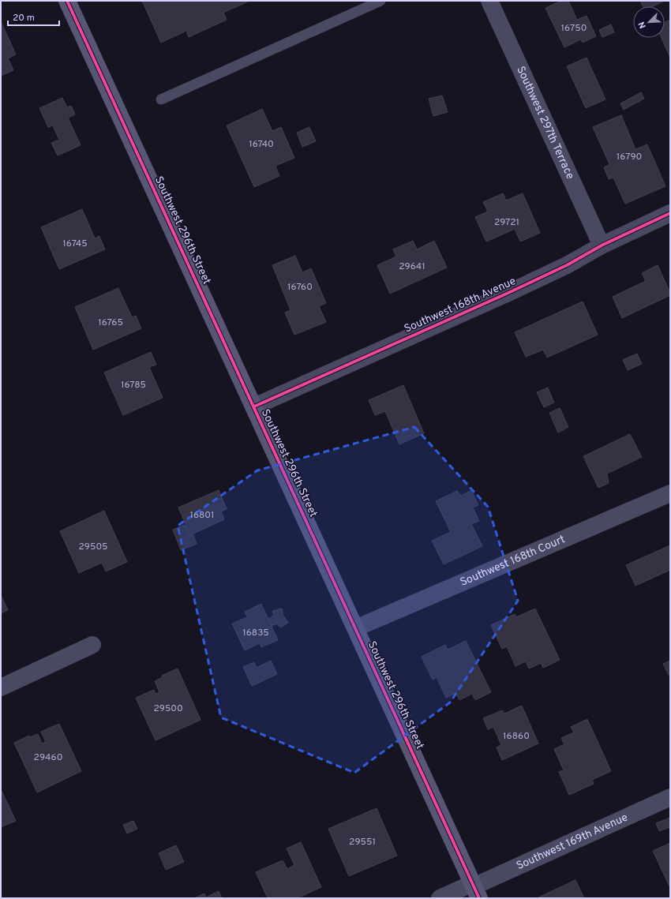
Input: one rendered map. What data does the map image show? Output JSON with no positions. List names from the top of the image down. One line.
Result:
{"streets":{"street":["Southwest 297th Terrace","Southwest 296th Street","Southwest 168th Avenue","Southwest 168th Court","Southwest 169th Avenue"]},"crossings":[["Southwest 297th Terrace","Southwest 168th Avenue"],["Southwest 296th Street","Southwest 168th Avenue"],["Southwest 296th Street","Southwest 168th Court"],["Southwest 296th Street","Southwest 169th Avenue"]],"house_numbers":["16750","16740","16790","29721","16745","29641","16760","16765","16785","16801","29505","16835","29500","16860","29460","29551"],"scale_bar":"20 m","north":"bottom left"}
